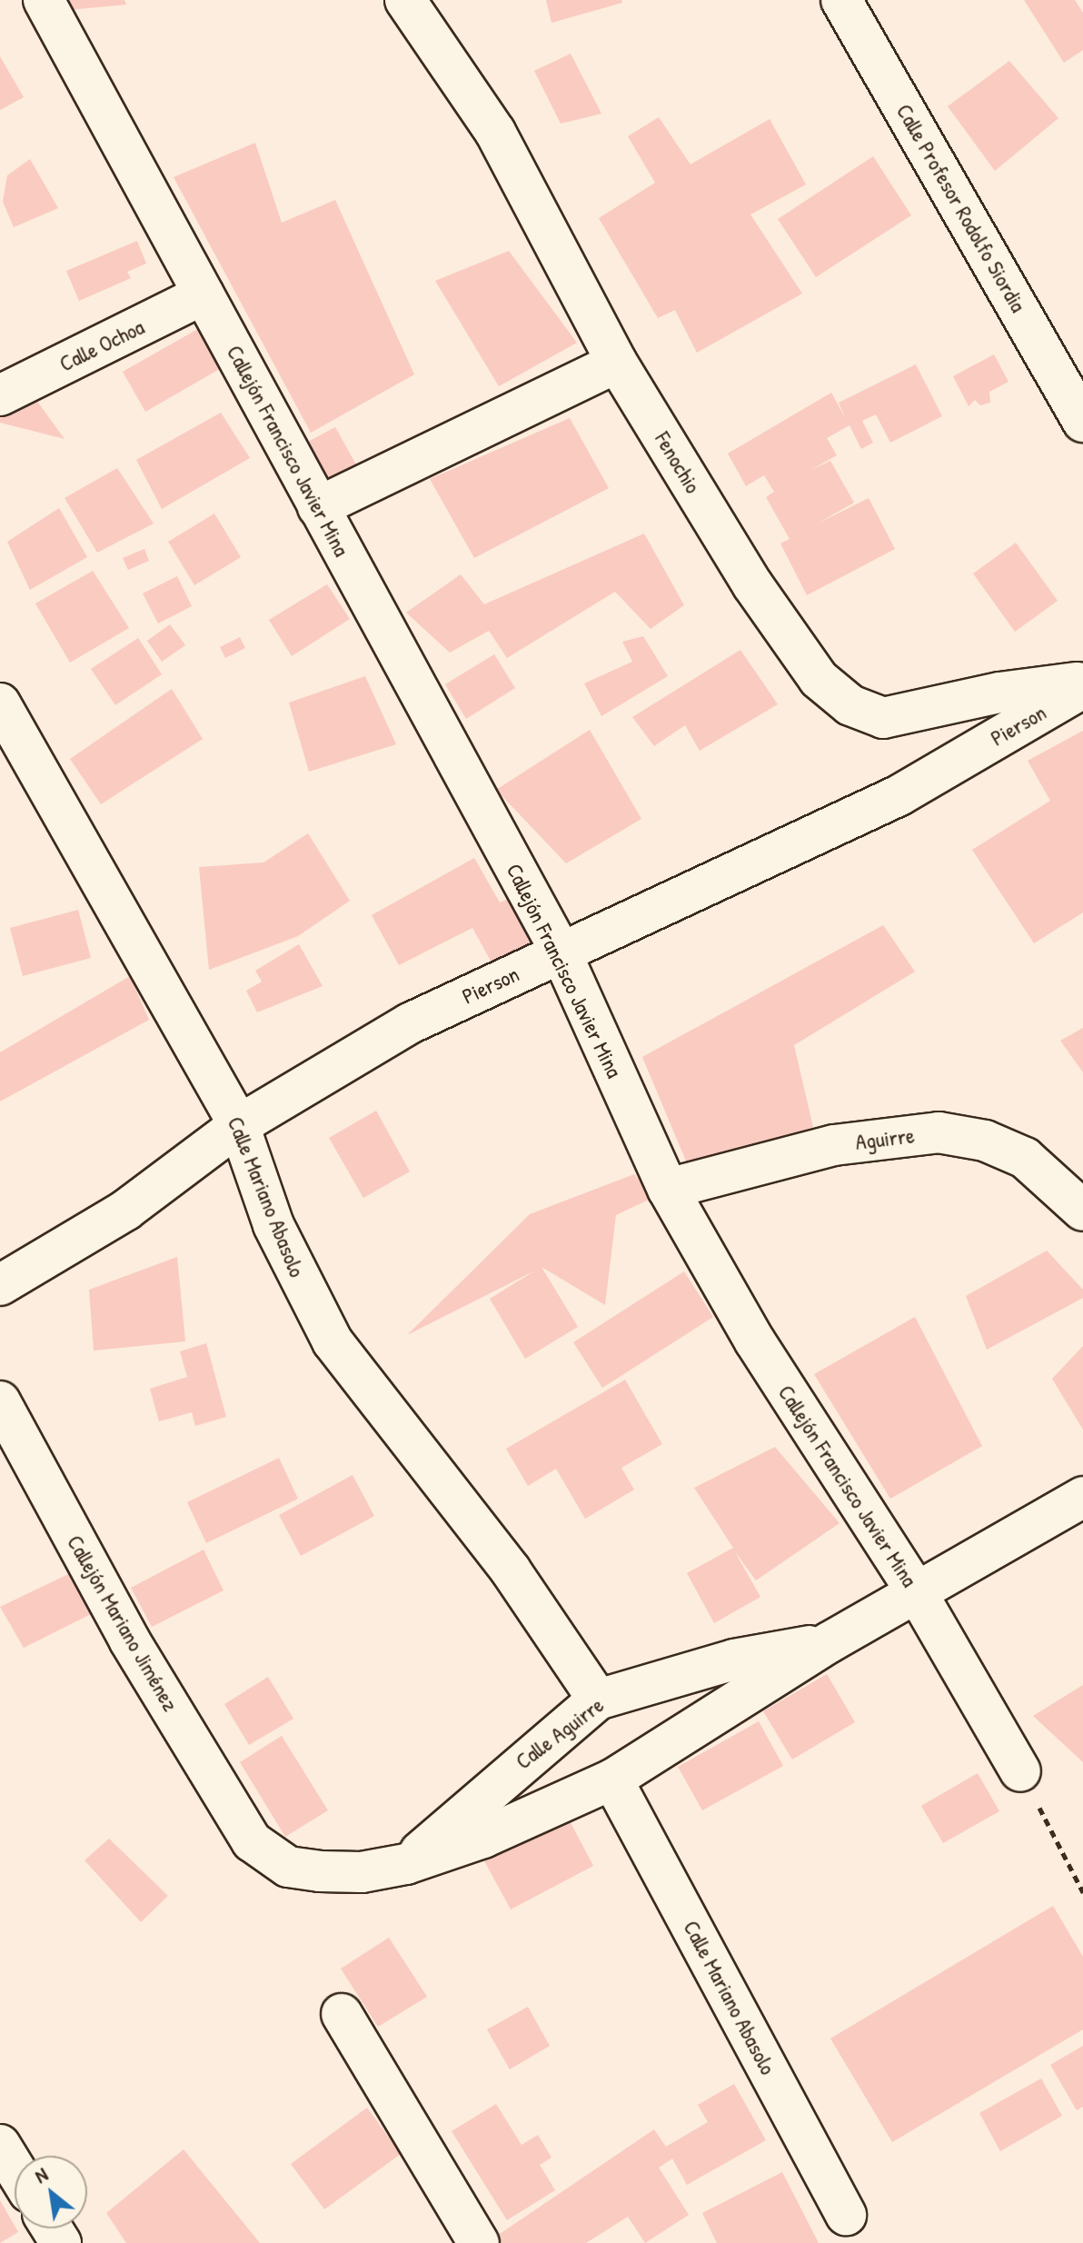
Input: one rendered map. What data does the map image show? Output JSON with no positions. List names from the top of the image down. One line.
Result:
{"streets":{"street":["Calle Profesor Rodolfo Siordia","Calle Ochoa","Callejón Francisco Javier Mina","Fenochio","Pierson","Aguirre","Calle Mariano Abasolo","Callejón Mariano Jiménez","Calle Aguirre"]},"crossings":[["Calle Ochoa","Callejón Francisco Javier Mina"],["Callejón Francisco Javier Mina","Pierson"],["Callejón Francisco Javier Mina","Aguirre"],["Callejón Francisco Javier Mina","Calle Aguirre"],["Pierson","Calle Mariano Abasolo"],["Calle Mariano Abasolo","Calle Aguirre"],["Callejón Mariano Jiménez","Calle Aguirre"]],"north":"top left"}
